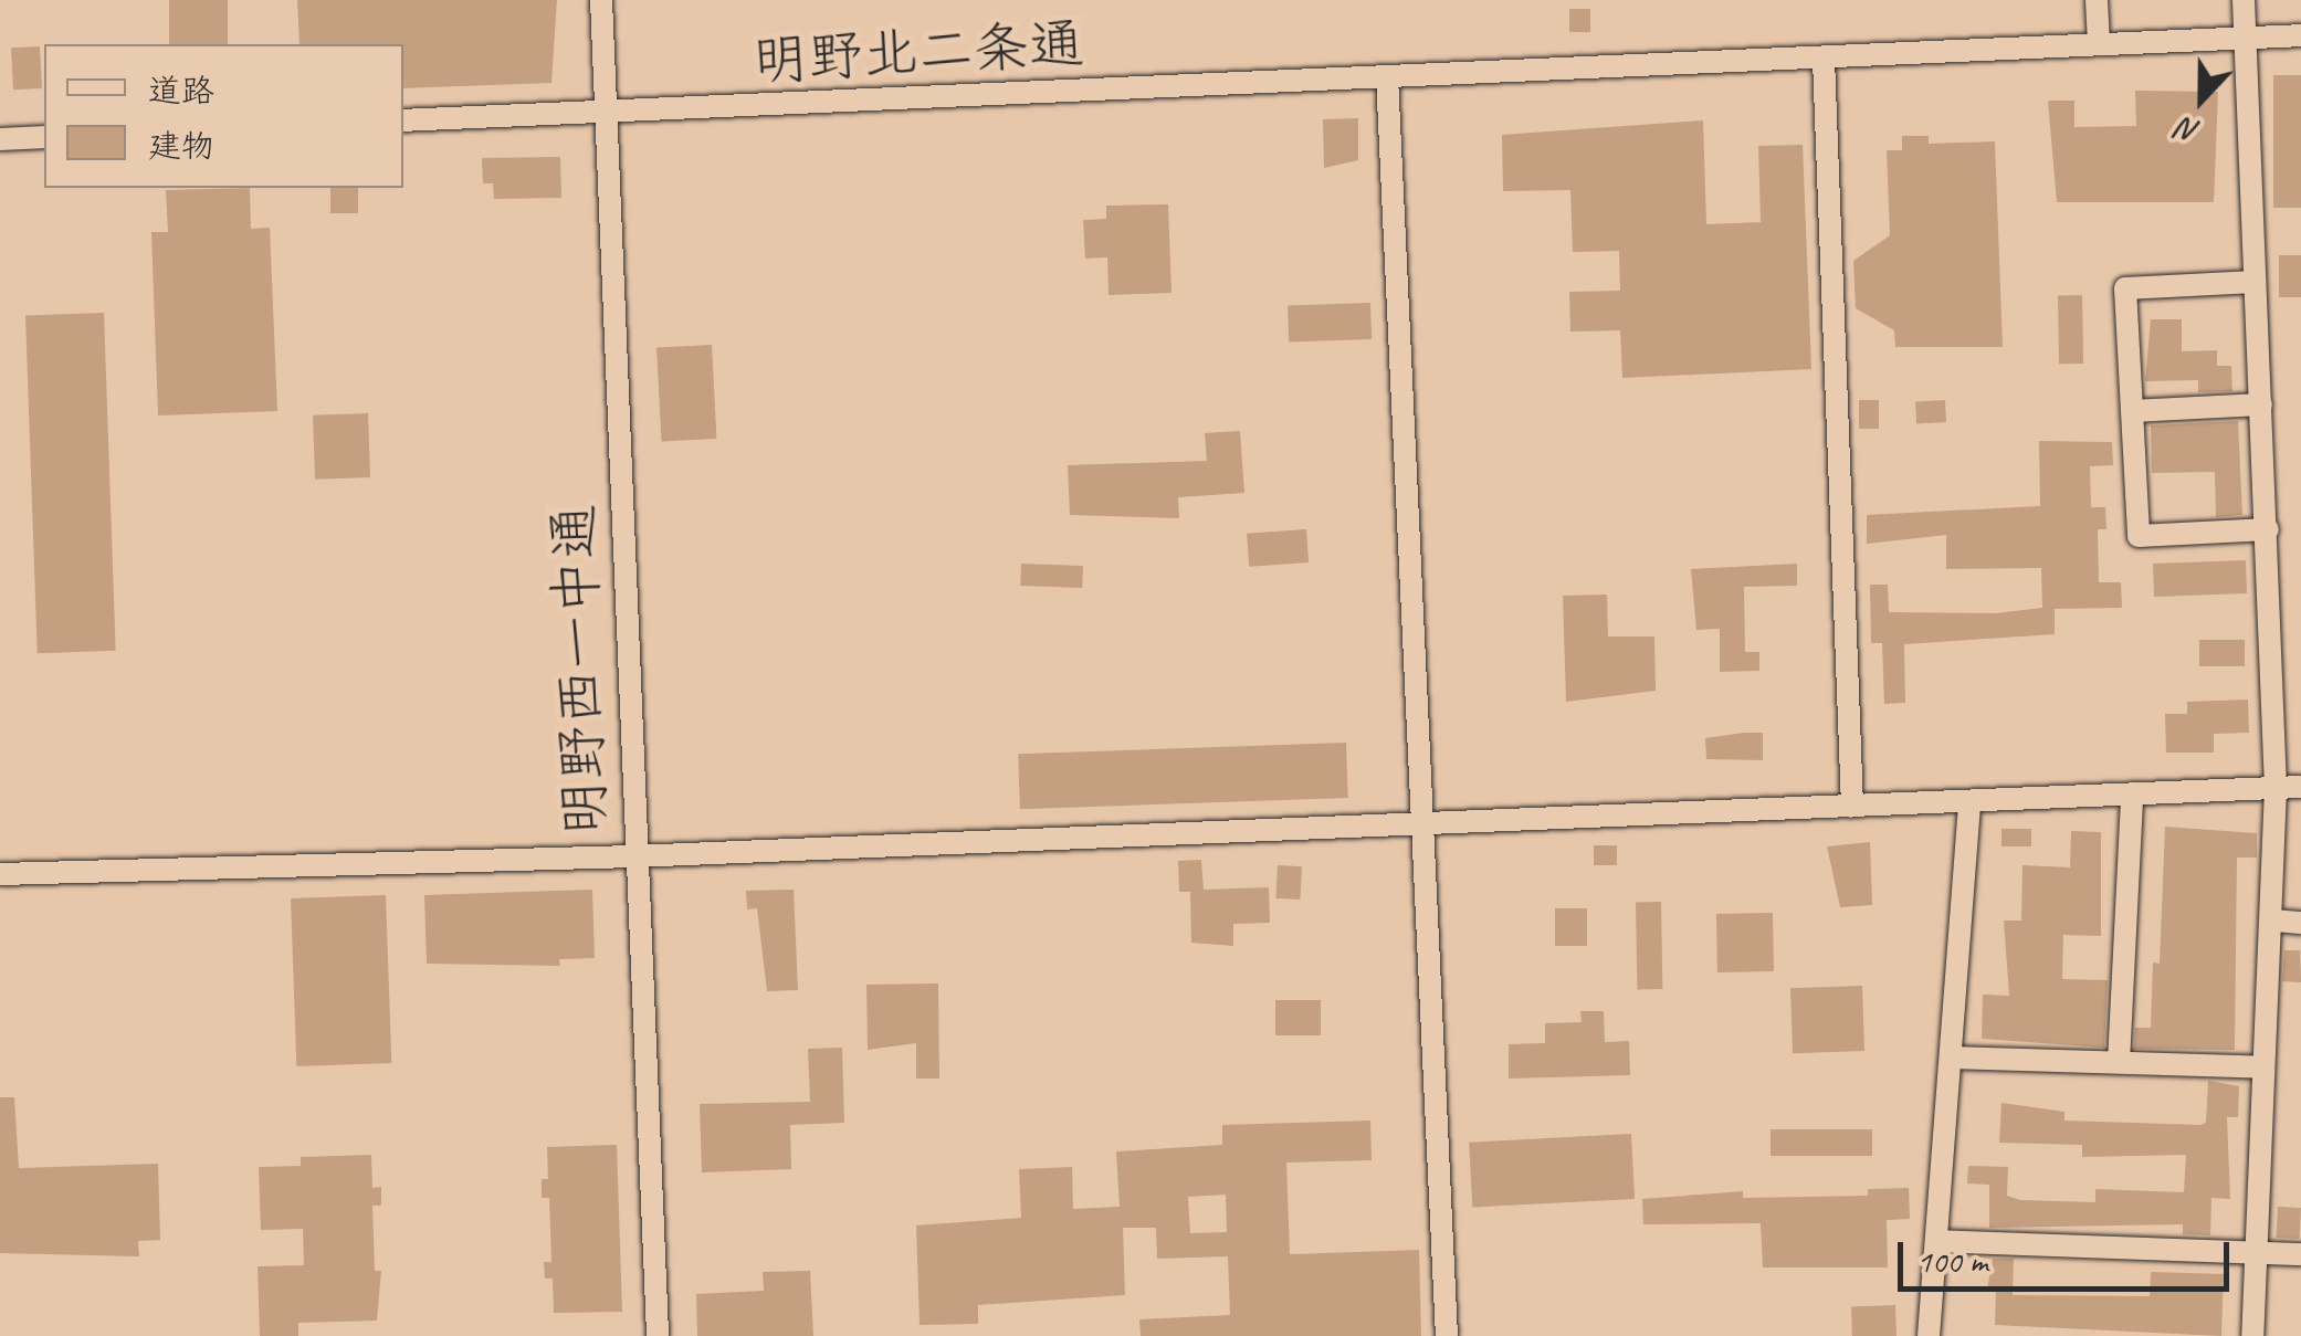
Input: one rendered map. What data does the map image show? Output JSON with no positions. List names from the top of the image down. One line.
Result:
{"streets":{"street":["明野北二条通","明野西一中通"]},"crossings":[["明野北二条通","明野西一中通"]],"legend":["道路","建物"],"scale_bar":"100 m","north":"bottom"}
